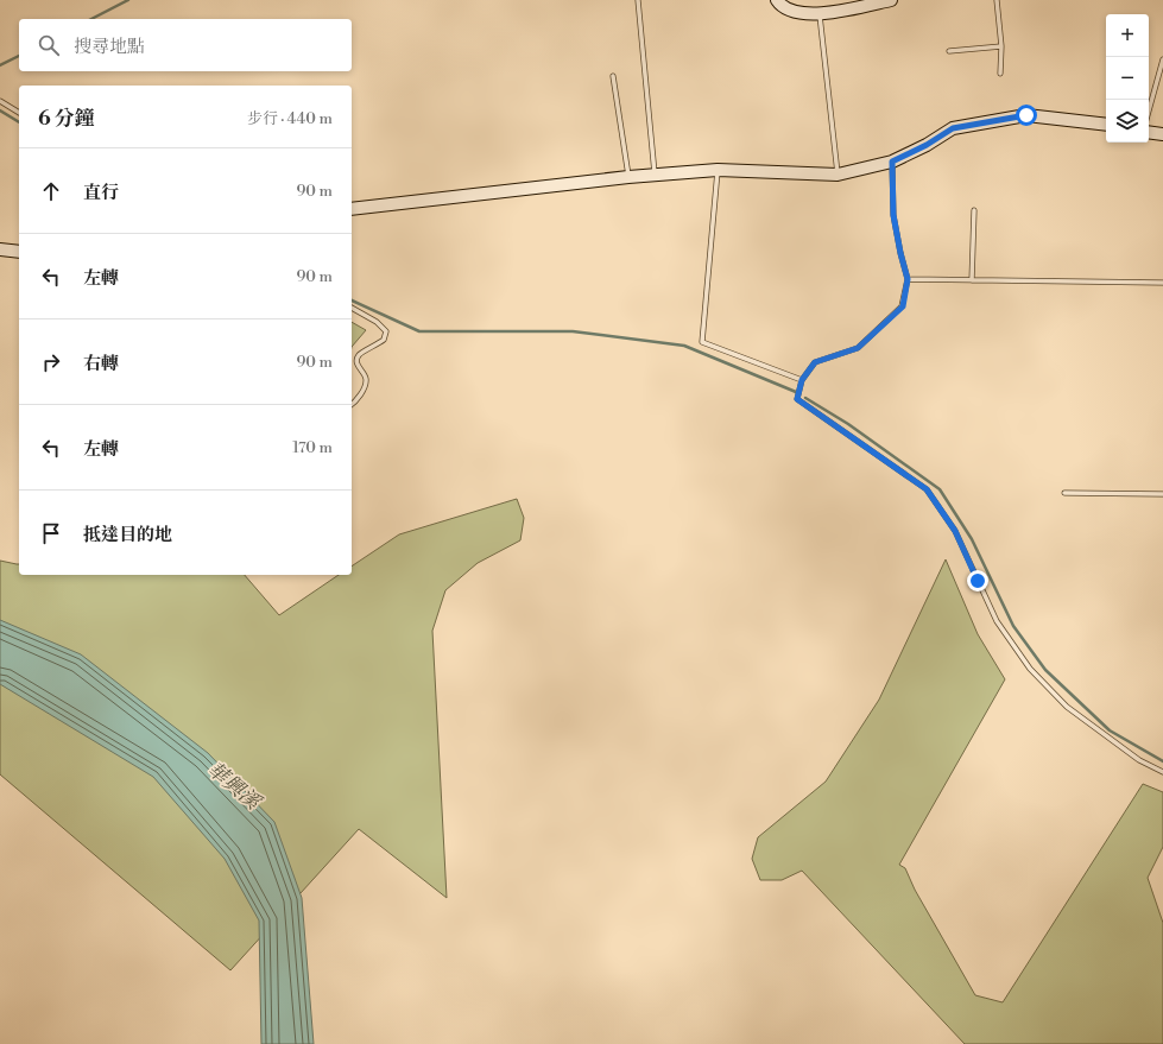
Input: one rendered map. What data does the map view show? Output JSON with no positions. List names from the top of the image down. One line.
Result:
{"water":["華興溪"],"page":{"map_buttons":["+","−"],"search":"搜尋地點","heading":["6 分鐘","步行 · 440 m"],"list":[["直行","90 m"],["左轉","90 m"],["右轉","90 m"],["左轉","170 m"],"抵達目的地"]}}
